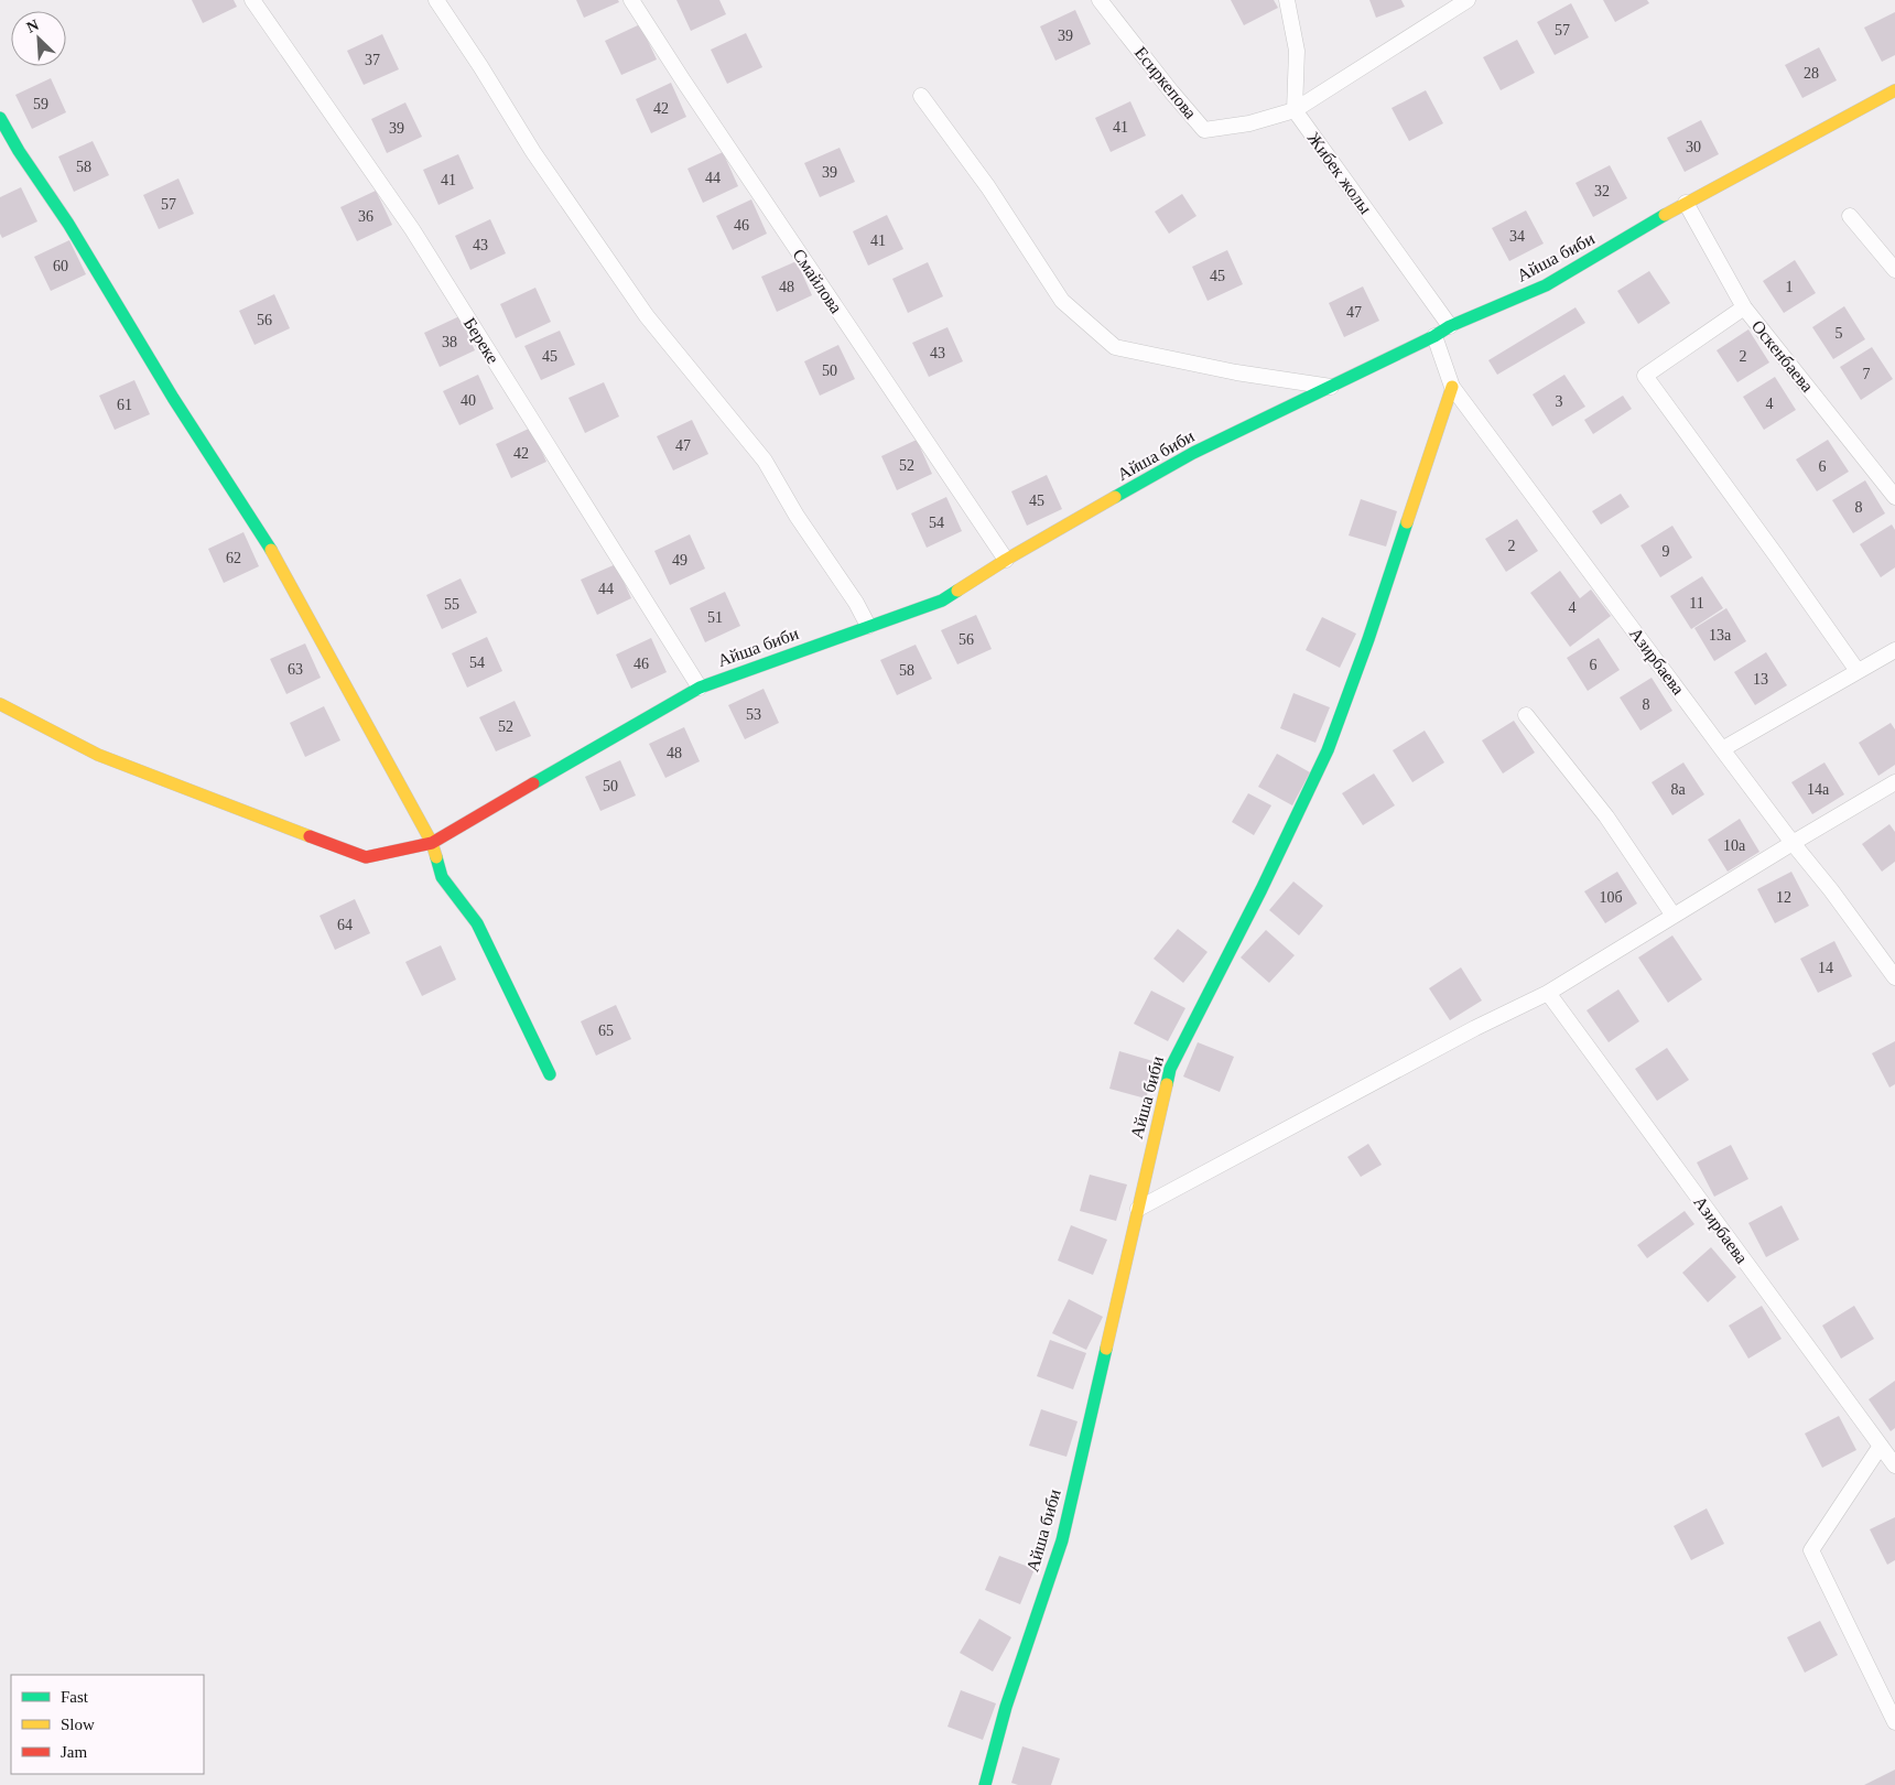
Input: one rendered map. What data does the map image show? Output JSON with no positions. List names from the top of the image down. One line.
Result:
{"streets":{"street":["Есиркепова","Жибек жолы","Айша биби","Смайлова","Береке","Оскенбаева","Азирбаева"]},"crossings":[["Есиркепова","Жибек жолы"],["Жибек жолы","Айша биби"],["Айша биби","Смайлова"],["Айша биби","Береке"],["Айша биби","Оскенбаева"],["Айша биби","Азирбаева"]],"house_numbers":["57","39","37","28","59","42","41","39","30","58","39","44","41","32","57","36","46","34","41","43","60","45","48","1","47","56","5","38","43","45","2","50","7","40","3","4","61","47","42","52","6","45","8","54","2","9","62","49","44","11","55","4","51","13а","56","54","46","6","63","58","13","8","53","52","48","50","8а","14а","10а","10б","12","64","14","65"],"legend":["Fast","Slow","Jam"],"north":"top left"}
